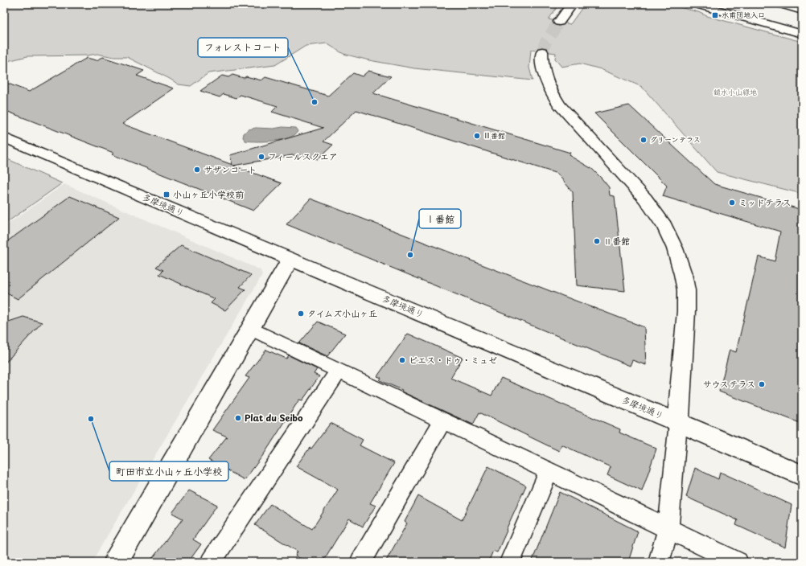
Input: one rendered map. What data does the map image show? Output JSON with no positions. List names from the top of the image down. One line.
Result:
{"streets":{"street":["多摩境通り"]},"parks":["鑓水小山緑地"],"places":{"transit":["水甫団地入口","小山ヶ丘小学校前"],"other":["フォレストコート","Ⅲ番館","グリーンテラス","フィールスクエア","サザンコート","ミッドテラス","Ⅱ番館","Ⅰ番館","タイムズ小山ヶ丘","ピエス・ドゥ・ミュゼ","サウステラス","Plat du Seibo","町田市立小山ヶ丘小学校"]}}
